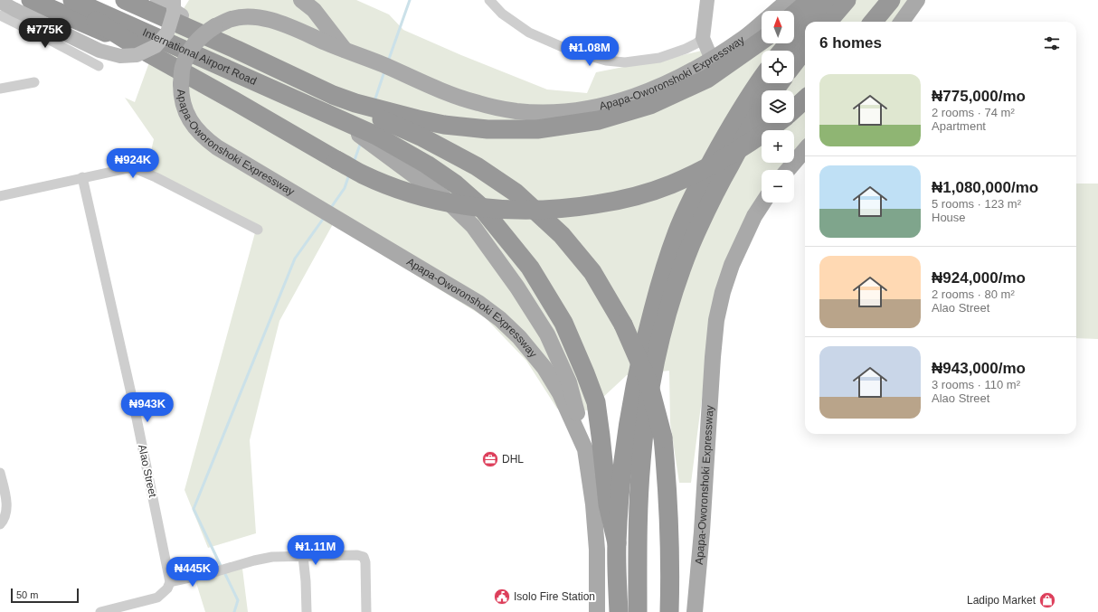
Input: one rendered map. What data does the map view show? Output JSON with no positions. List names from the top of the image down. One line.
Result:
{"streets":{"highway":["International Airport Road"],"main road":["Apapa-Oworonshoki Expressway"],"street":["Alao Street"]},"places":{"office":["DHL"],"public building":["Isolo Fire Station"],"shop":["Ladipo Market"]},"scale_bar":"50 m","north":"top","page":{"map_buttons":["+","−"],"price":["₦775K","₦1.08M","₦924K","₦943K","₦1.11M","₦445K"],"heading":"6 homes","list":[{"name":"₦775,000/mo","note":"2 rooms · 74 m² · Apartment"},{"name":"₦1,080,000/mo","note":"5 rooms · 123 m² · House"},{"name":"₦924,000/mo","note":"2 rooms · 80 m² · Alao Street"},{"name":"₦943,000/mo","note":"3 rooms · 110 m² · Alao Street"}],"scale":"50 m"}}
